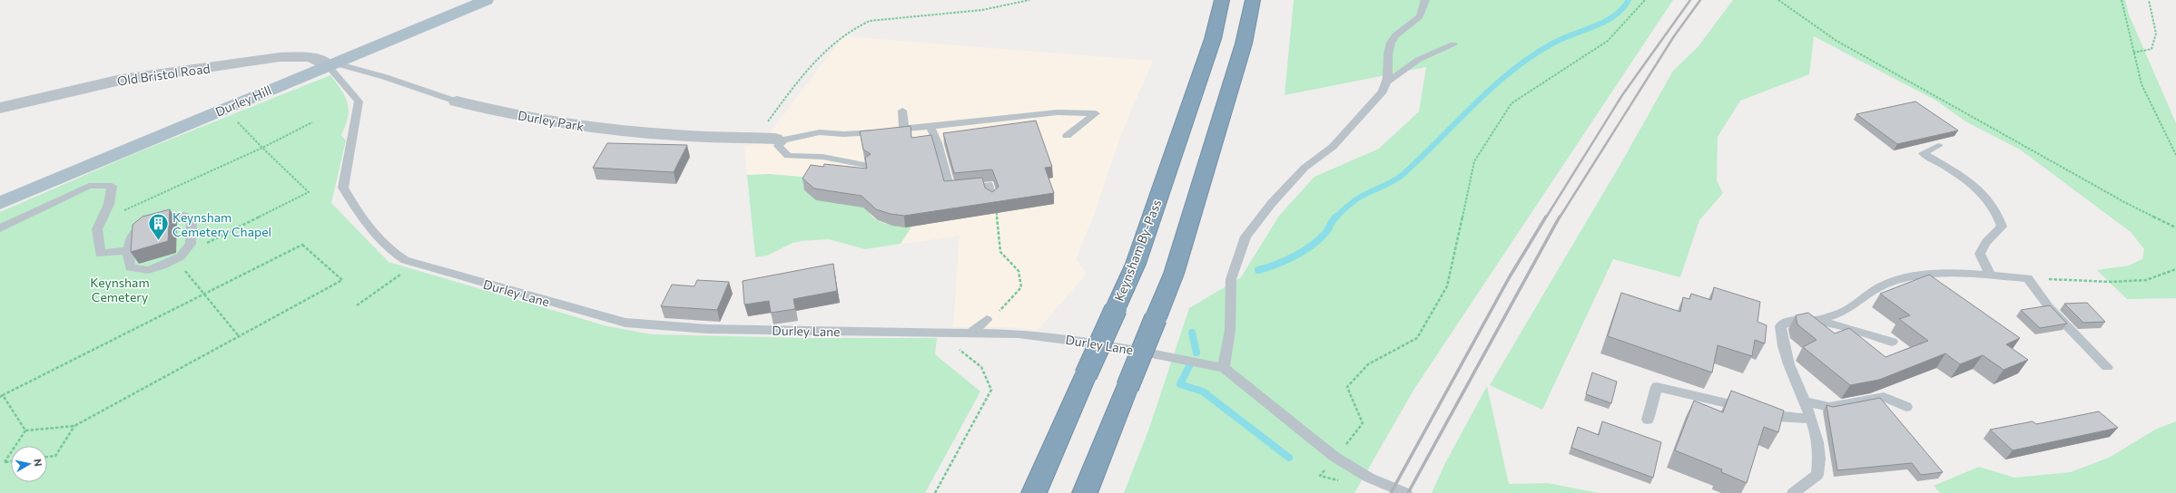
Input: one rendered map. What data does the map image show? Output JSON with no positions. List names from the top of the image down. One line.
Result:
{"streets":{"highway":["Keynsham By-Pass"],"main road":["Durley Hill"],"street":["Old Bristol Road","Durley Park"],"lane":["Durley Lane"]},"crossings":[["Old Bristol Road","Durley Hill"],["Old Bristol Road","Durley Park"],["Old Bristol Road","Durley Lane"],["Durley Hill","Durley Park"],["Durley Hill","Durley Lane"],["Durley Park","Durley Lane"]],"parks":["Keynsham Cemetery"],"places":{"building":["Keynsham Cemetery Chapel"]},"north":"right"}
